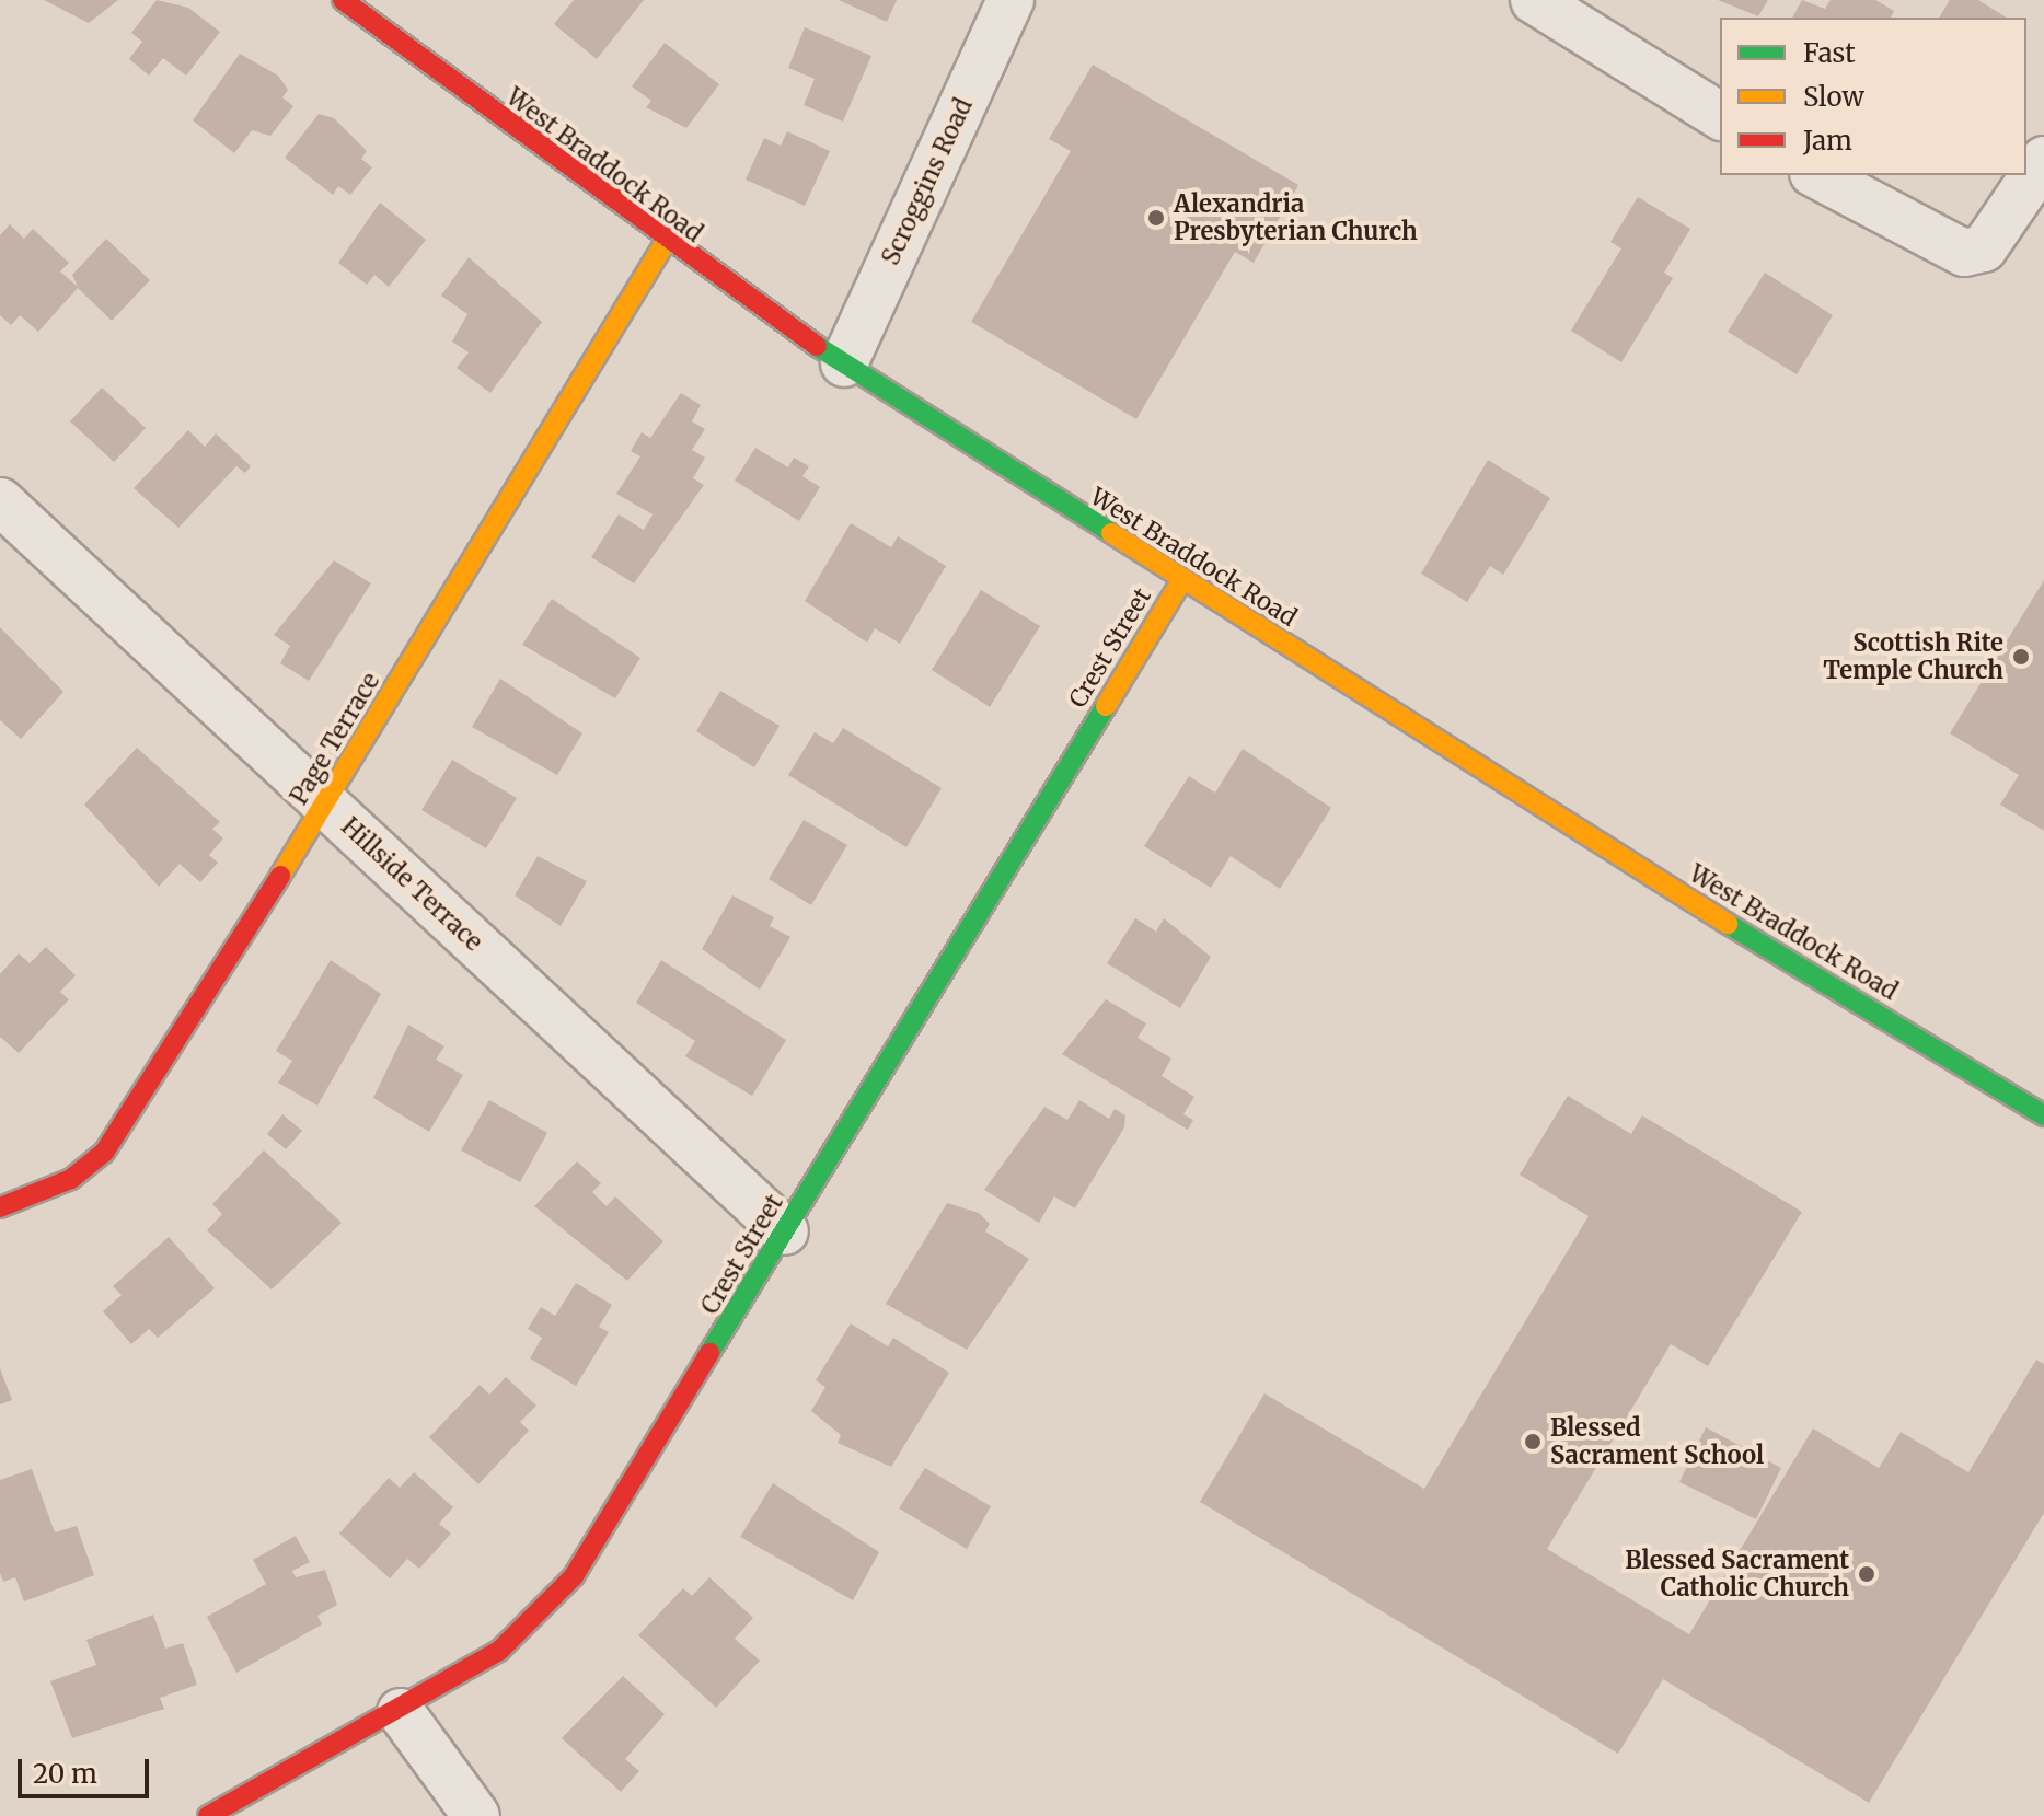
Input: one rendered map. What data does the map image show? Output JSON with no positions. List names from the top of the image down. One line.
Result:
{"streets":{"street":["West Braddock Road","Scroggins Road","Crest Street","Page Terrace","Hillside Terrace"]},"crossings":[["West Braddock Road","Scroggins Road"],["West Braddock Road","Crest Street"],["West Braddock Road","Page Terrace"],["Crest Street","Hillside Terrace"],["Page Terrace","Hillside Terrace"]],"places":["Alexandria Presbyterian Church","Scottish Rite Temple Church","Blessed Sacrament School","Blessed Sacrament Catholic Church"],"legend":["Fast","Slow","Jam"],"scale_bar":"20 m"}
